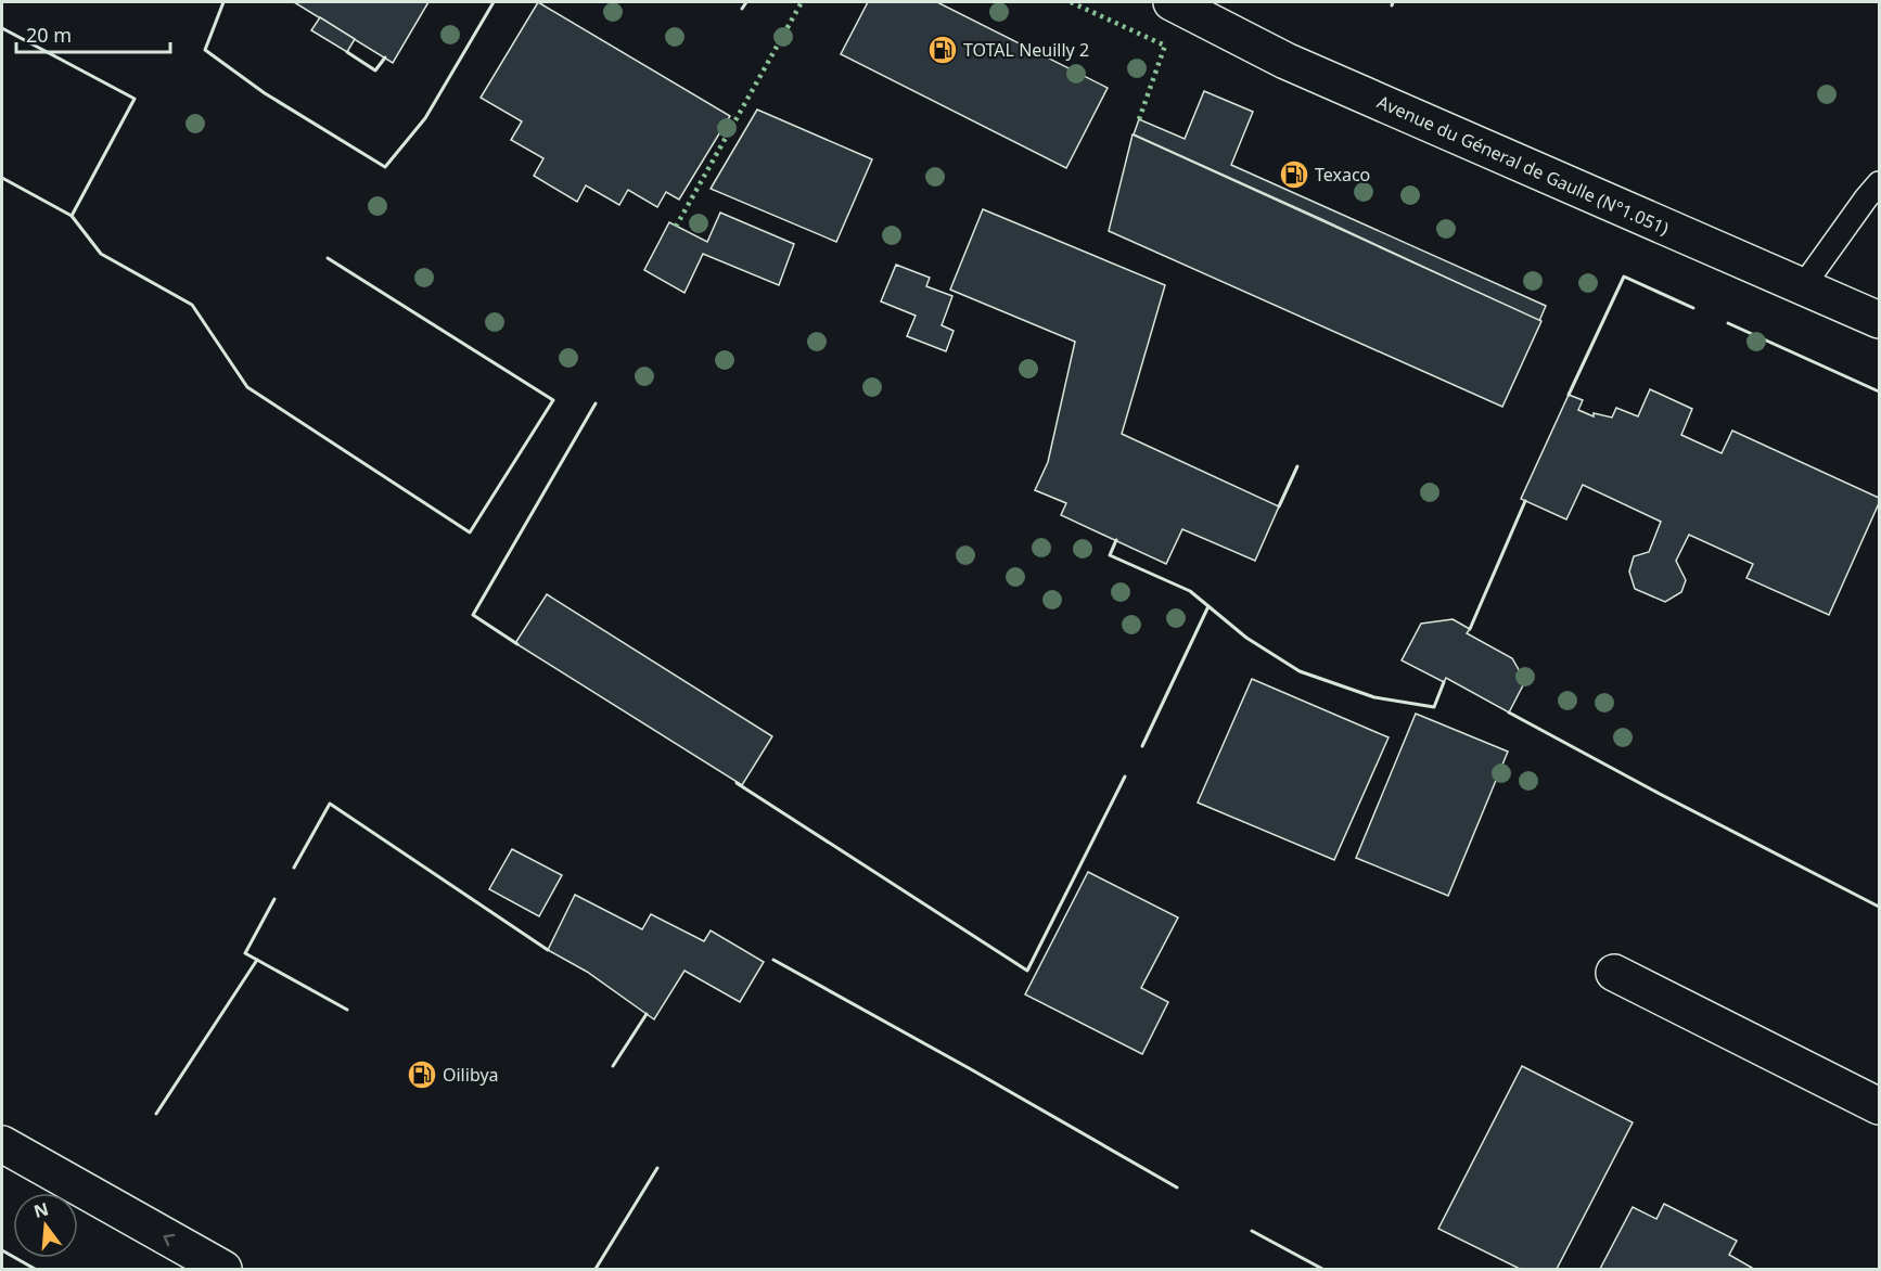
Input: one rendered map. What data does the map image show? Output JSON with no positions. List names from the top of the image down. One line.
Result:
{"streets":{"main road":["Avenue du Géneral de Gaulle (N°1.051)"]},"places":{"fuel station":["TOTAL Neuilly 2","Texaco","Oilibya"]},"scale_bar":"20 m","north":"top"}
